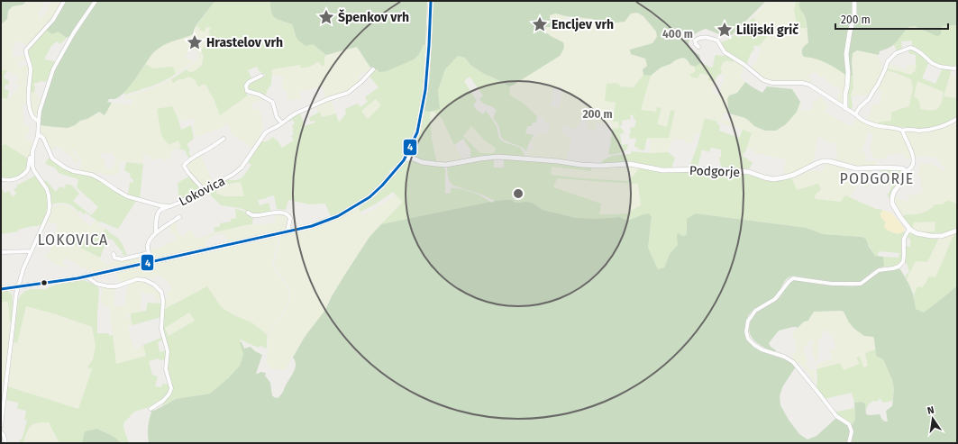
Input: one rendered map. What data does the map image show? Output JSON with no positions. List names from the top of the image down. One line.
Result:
{"streets":{"street":["Podgorje","Lokovica"]},"districts":["PODGORJE","LOKOVICA"],"places":{"place":["Špenkov vrh","Encljev vrh","Lilijski grič","Hrastelov vrh"]},"lines":["transit line 4"],"scale_bar":"200 m","north":"top","rings":["400 m","200 m"]}
